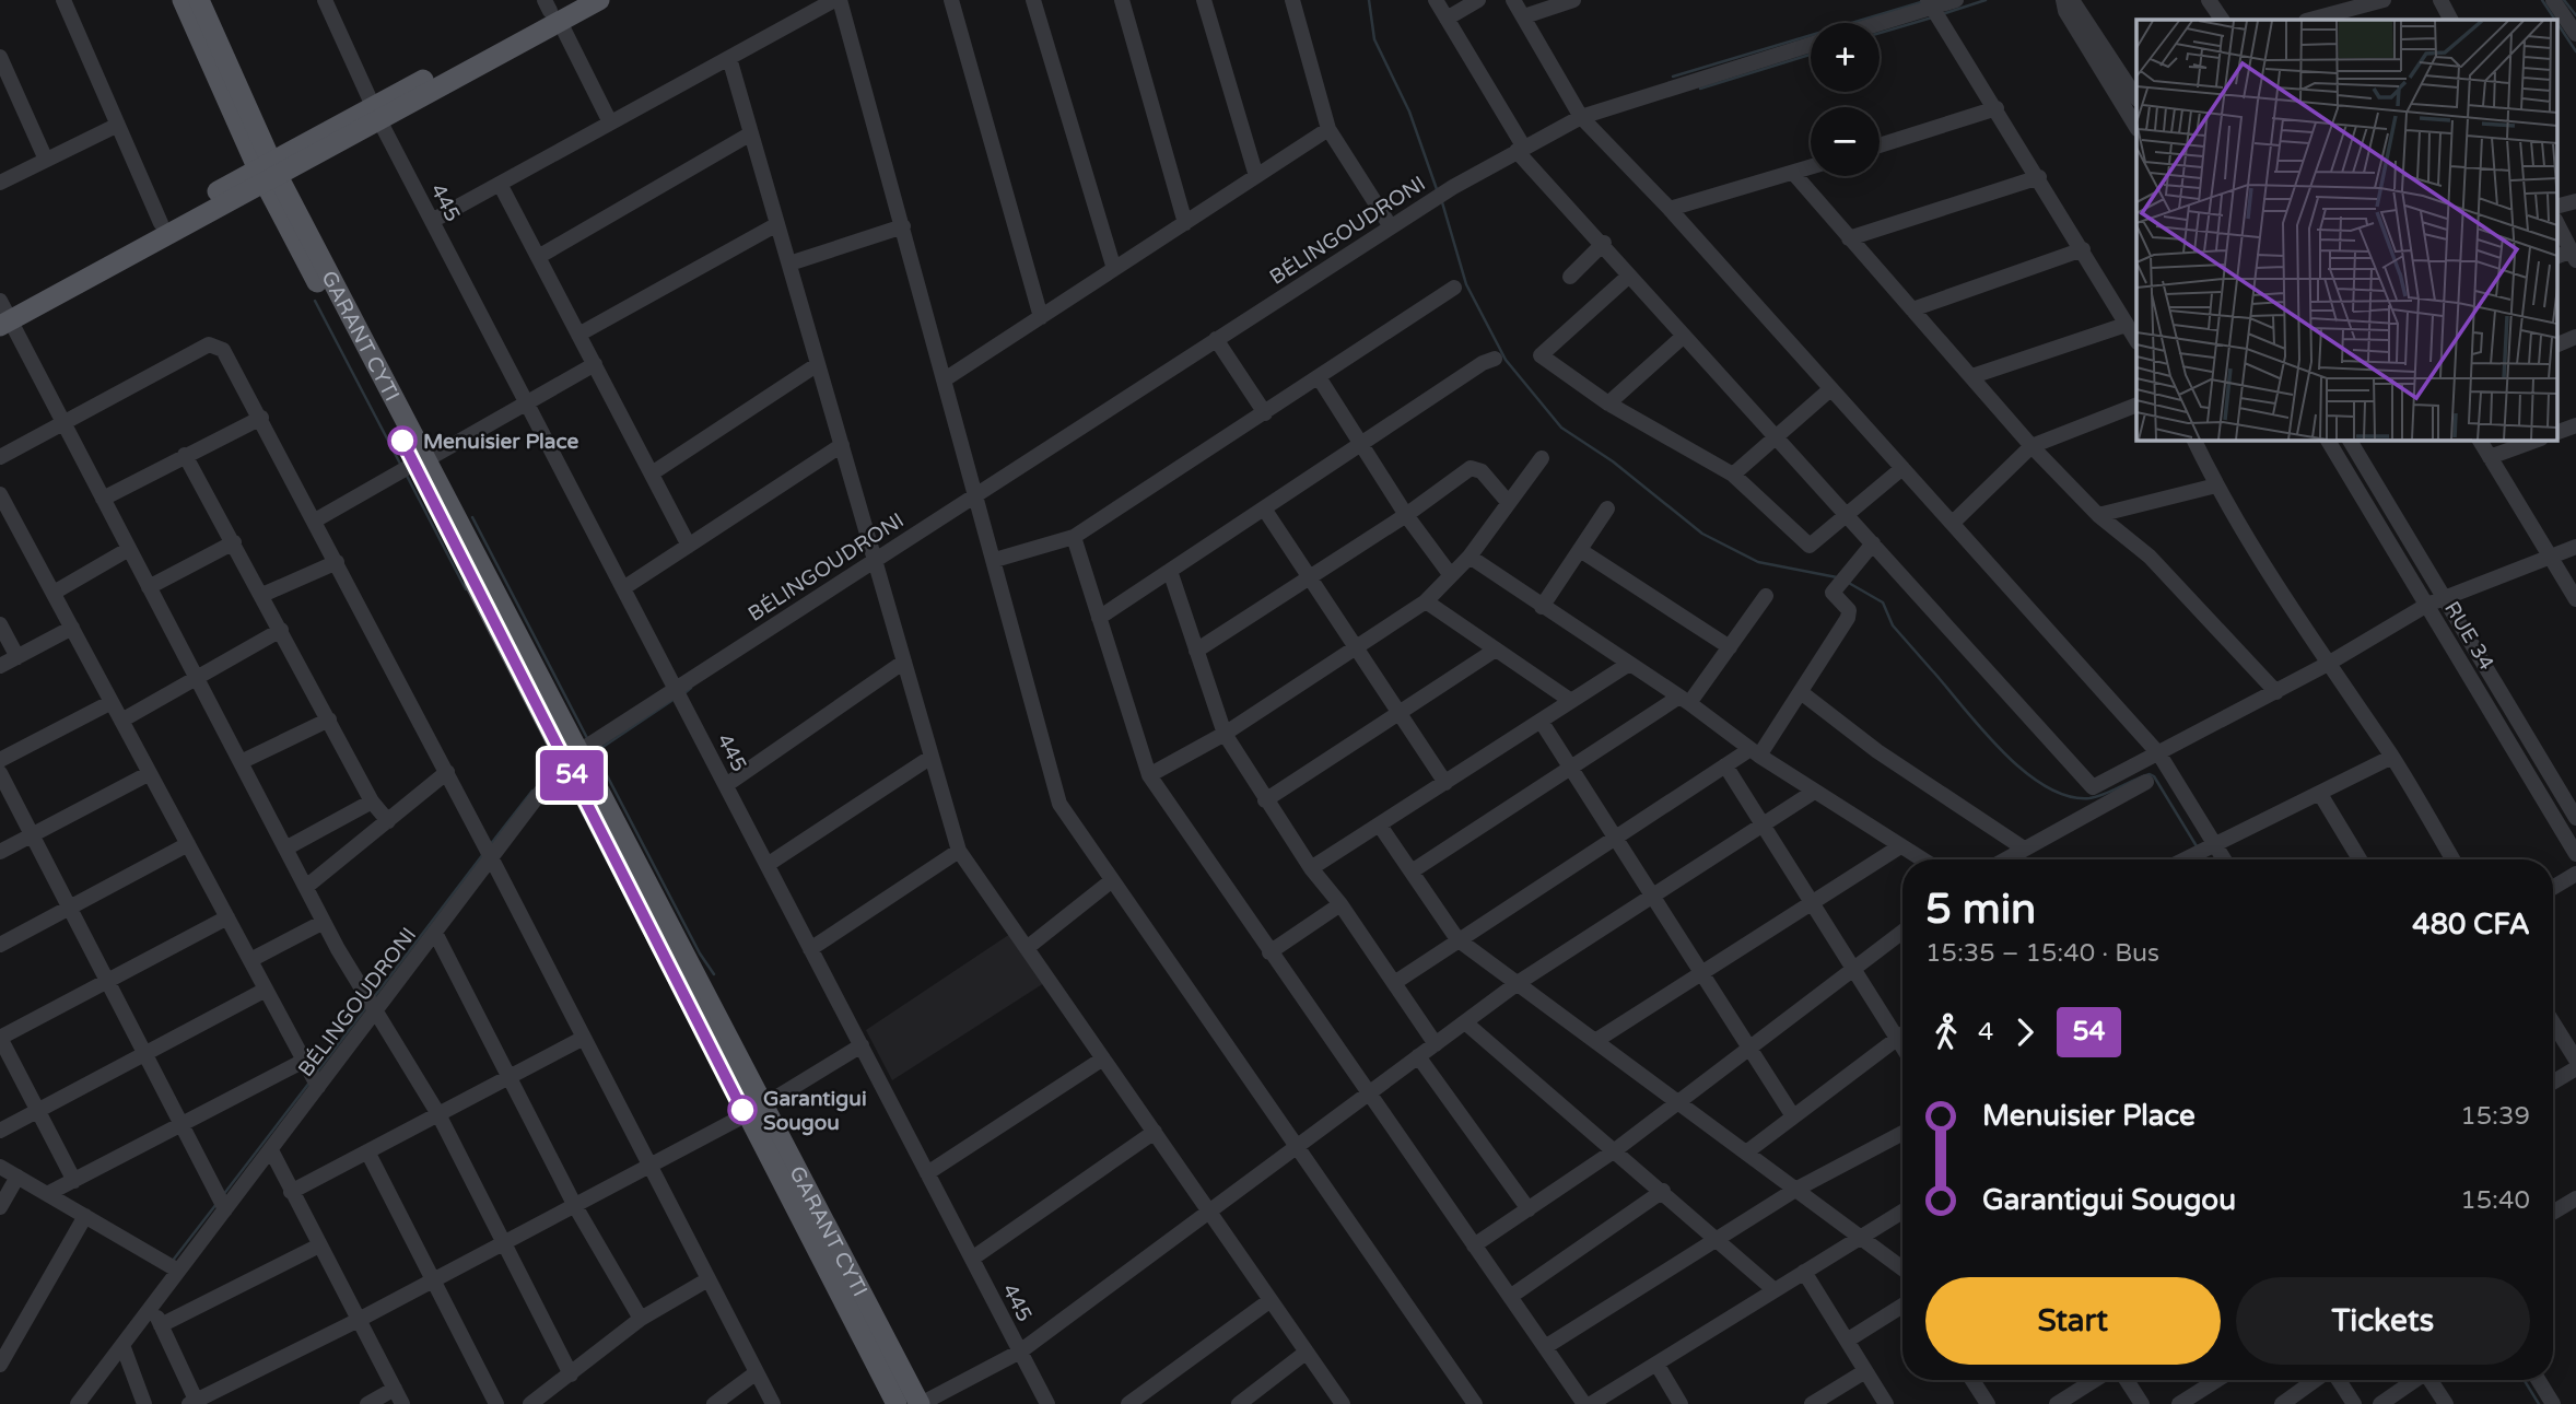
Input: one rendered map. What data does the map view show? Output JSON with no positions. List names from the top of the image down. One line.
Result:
{"streets":{"main road":["GARANT CYTI"],"street":["445","BÉLINGOUDRONI","RUE 34"]},"crossings":[["445","BÉLINGOUDRONI"],["BÉLINGOUDRONI","GARANT CYTI"]],"places":["Menuisier Place","Garantigui Sougou"],"lines":["bus line 54"],"page":{"on_map":"54","map_buttons":["+","−"],"heading":["5 min","15:35 – 15:40 · Bus","480 CFA"],"legs":["4","54"],"list":[{"name":"Menuisier Place","value":"15:39"},{"name":"Garantigui Sougou","value":"15:40"}],"buttons":["Start","Tickets"]}}
